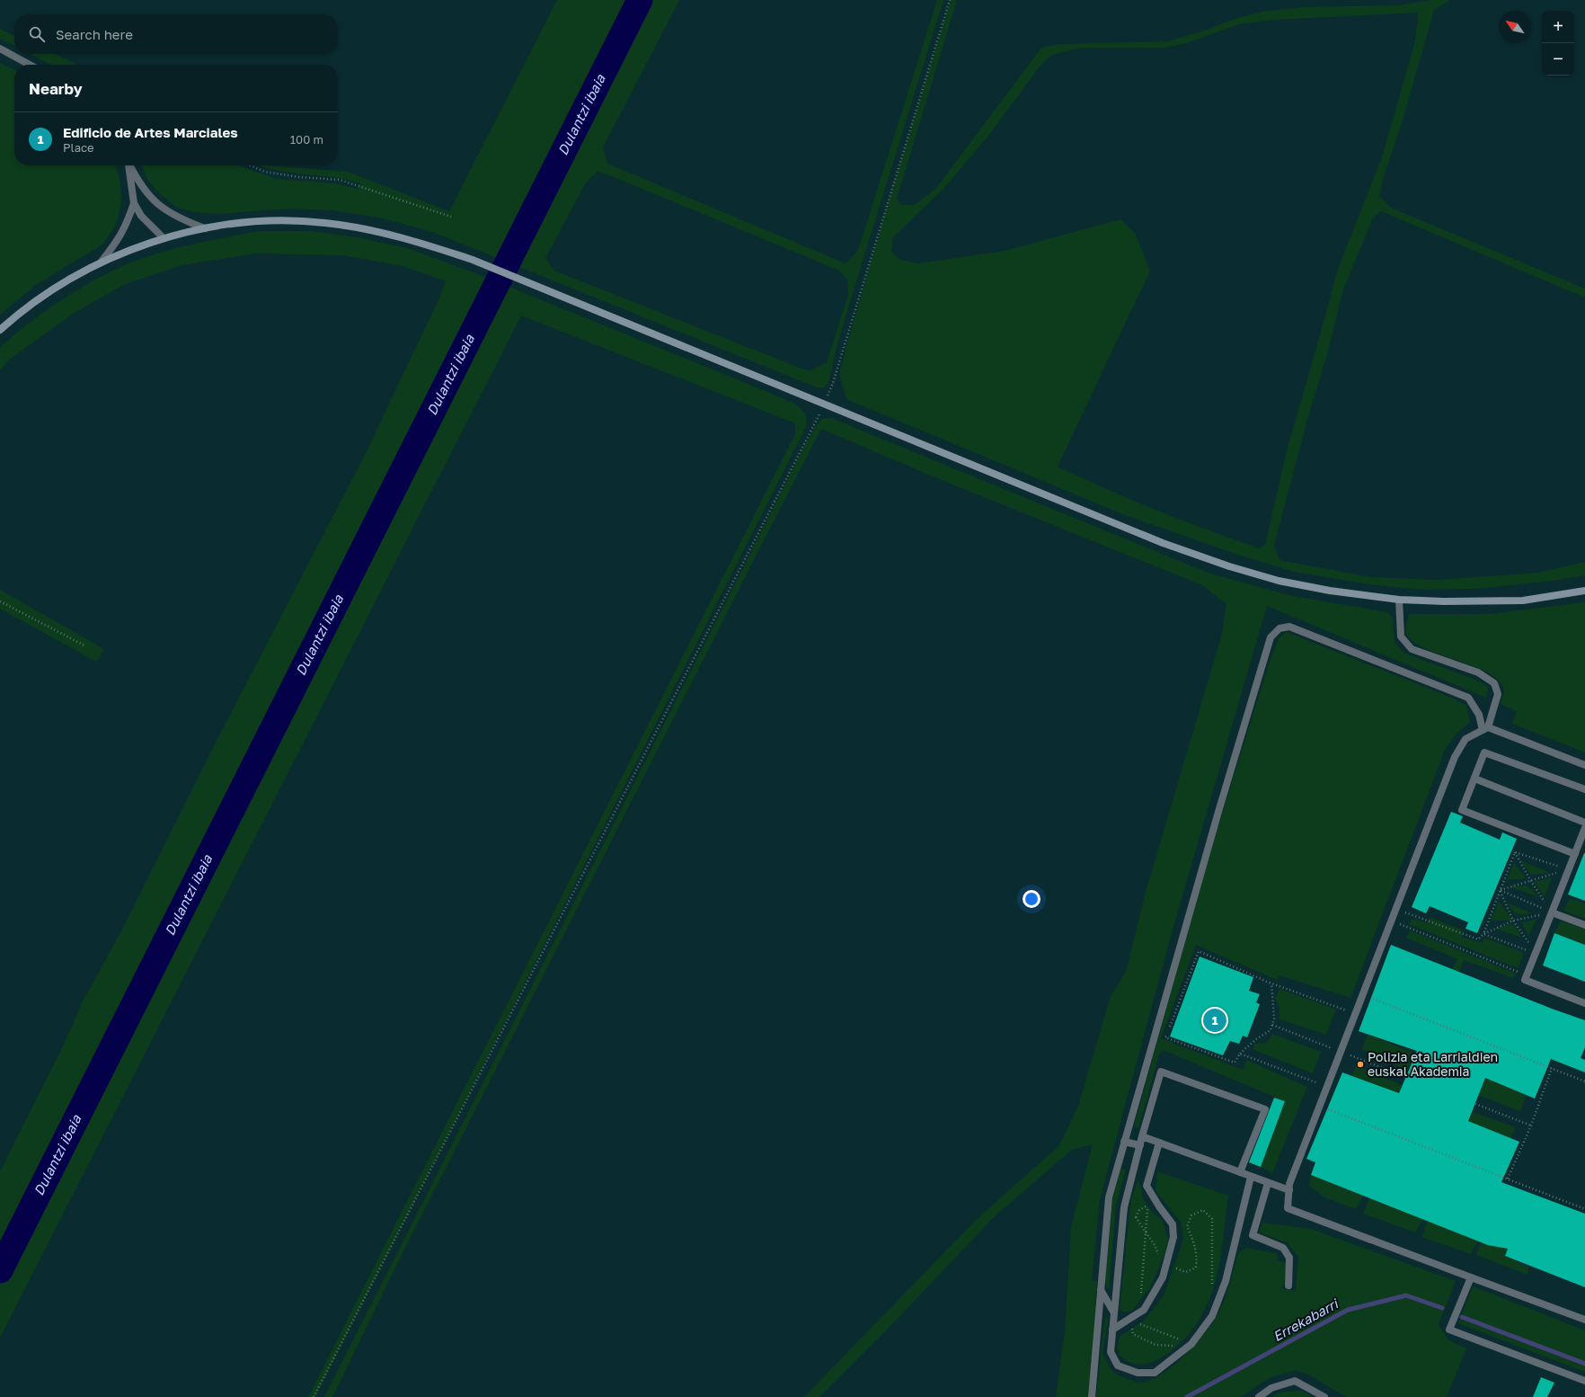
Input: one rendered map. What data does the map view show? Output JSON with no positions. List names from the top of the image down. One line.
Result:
{"water":["Dulantzi ibaia","Errekabarri"],"places":["Polizia eta Larrialdien euskal Akademia"],"north":"top left","page":{"map_buttons":["+","−"],"search":"Search here","heading":"Nearby","list":[{"mark":"1","name":"Edificio de Artes Marciales","note":"Place","value":"100 m"}],"pins":"1"}}
